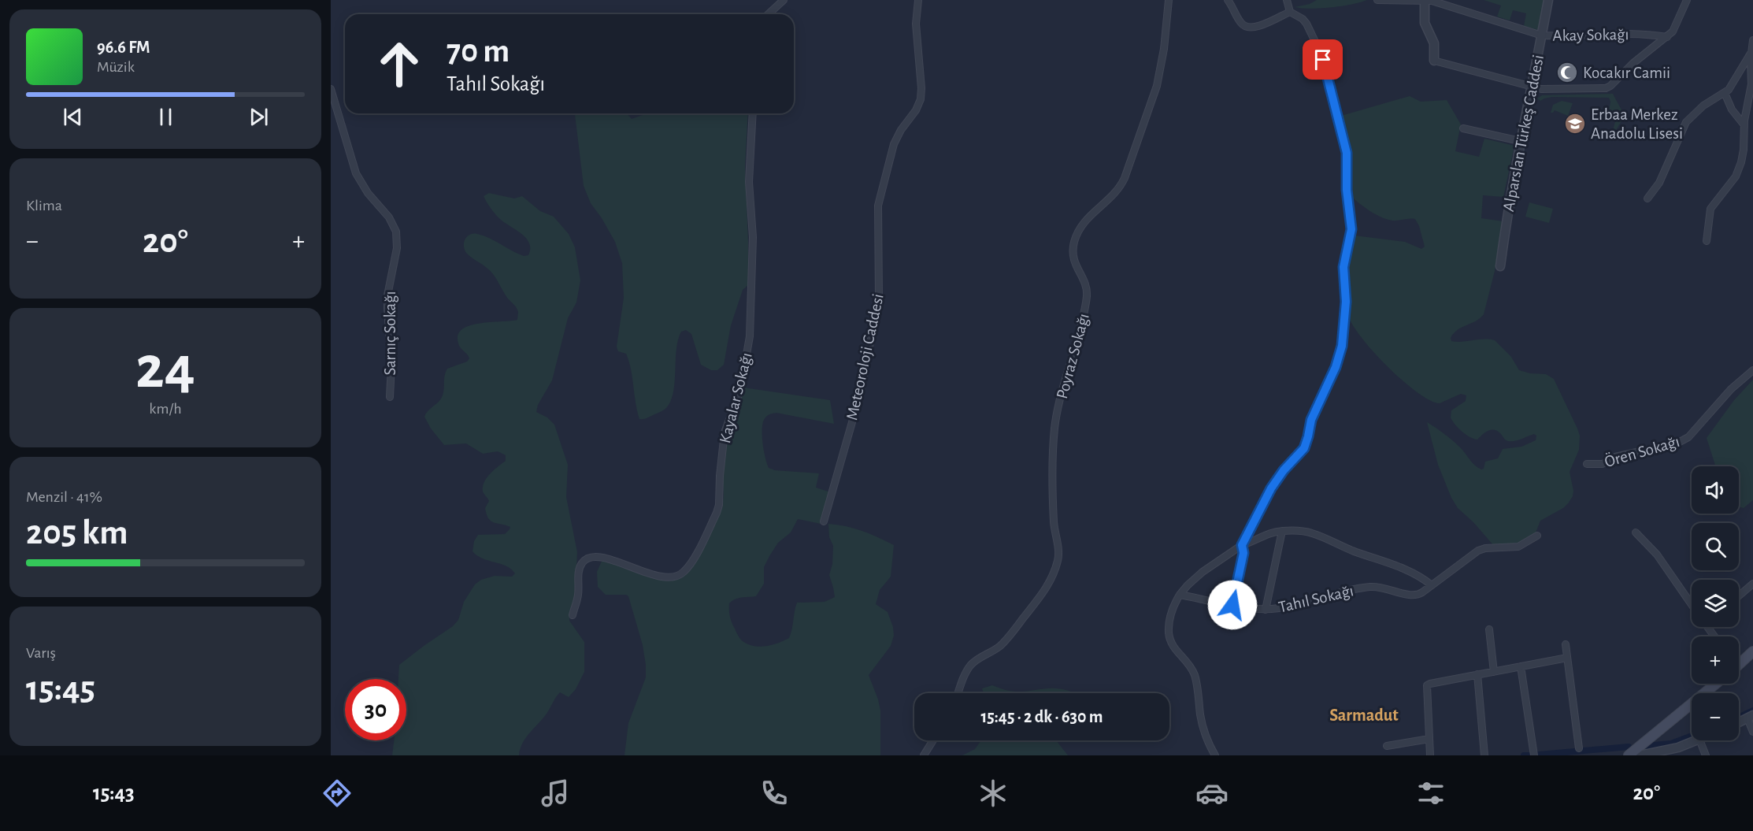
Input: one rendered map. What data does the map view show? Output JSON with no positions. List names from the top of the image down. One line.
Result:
{"streets":{"street":["Akay Sokağı","Alparslan Türkeş Caddesi","Sarnıç Sokağı","Poyraz Sokağı","Meteoroloji Caddesi","Kayalar Sokağı","Ören Sokağı","Tahıl Sokağı"]},"crossings":[["Akay Sokağı","Alparslan Türkeş Caddesi"]],"districts":["Sarmadut"],"places":{"mosque":["Kocakır Camii"],"school or university":["Erbaa Merkez Anadolu Lisesi"]},"page":{"turn":["70 m","Tahıl Sokağı"],"song":["96.6 FM","Müzik"],"tile":["Klima",["24","km/h"],["Menzil · 41%","205 km"],["Varış","15:45"]],"heat":["−","20°","+"],"map_buttons":["+","−"],"limit":"30","trip":"15:45 · 2 dk · 630 m","tabs":["15:43","20°"]}}
